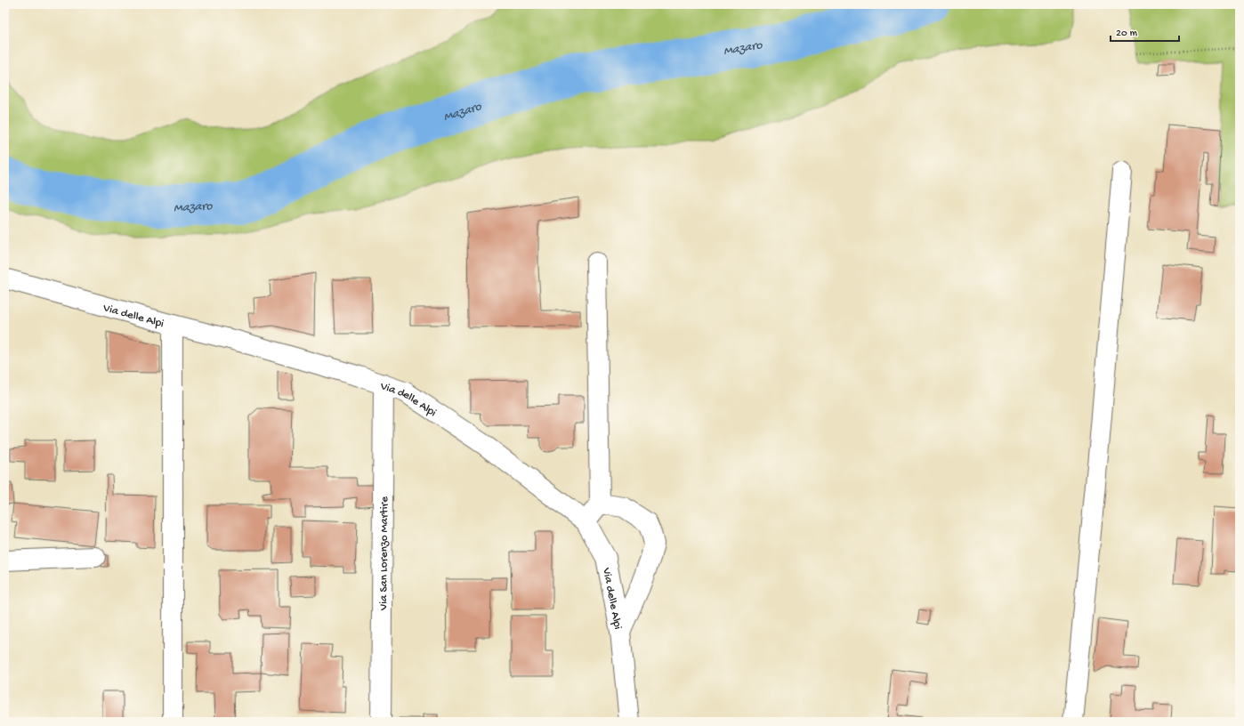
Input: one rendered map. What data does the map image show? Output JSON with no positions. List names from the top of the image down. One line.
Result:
{"streets":{"street":["Via delle Alpi","Via San Lorenzo Martire"]},"crossings":[["Via delle Alpi","Via San Lorenzo Martire"]],"water":["Mazaro"],"scale_bar":"20 m"}
